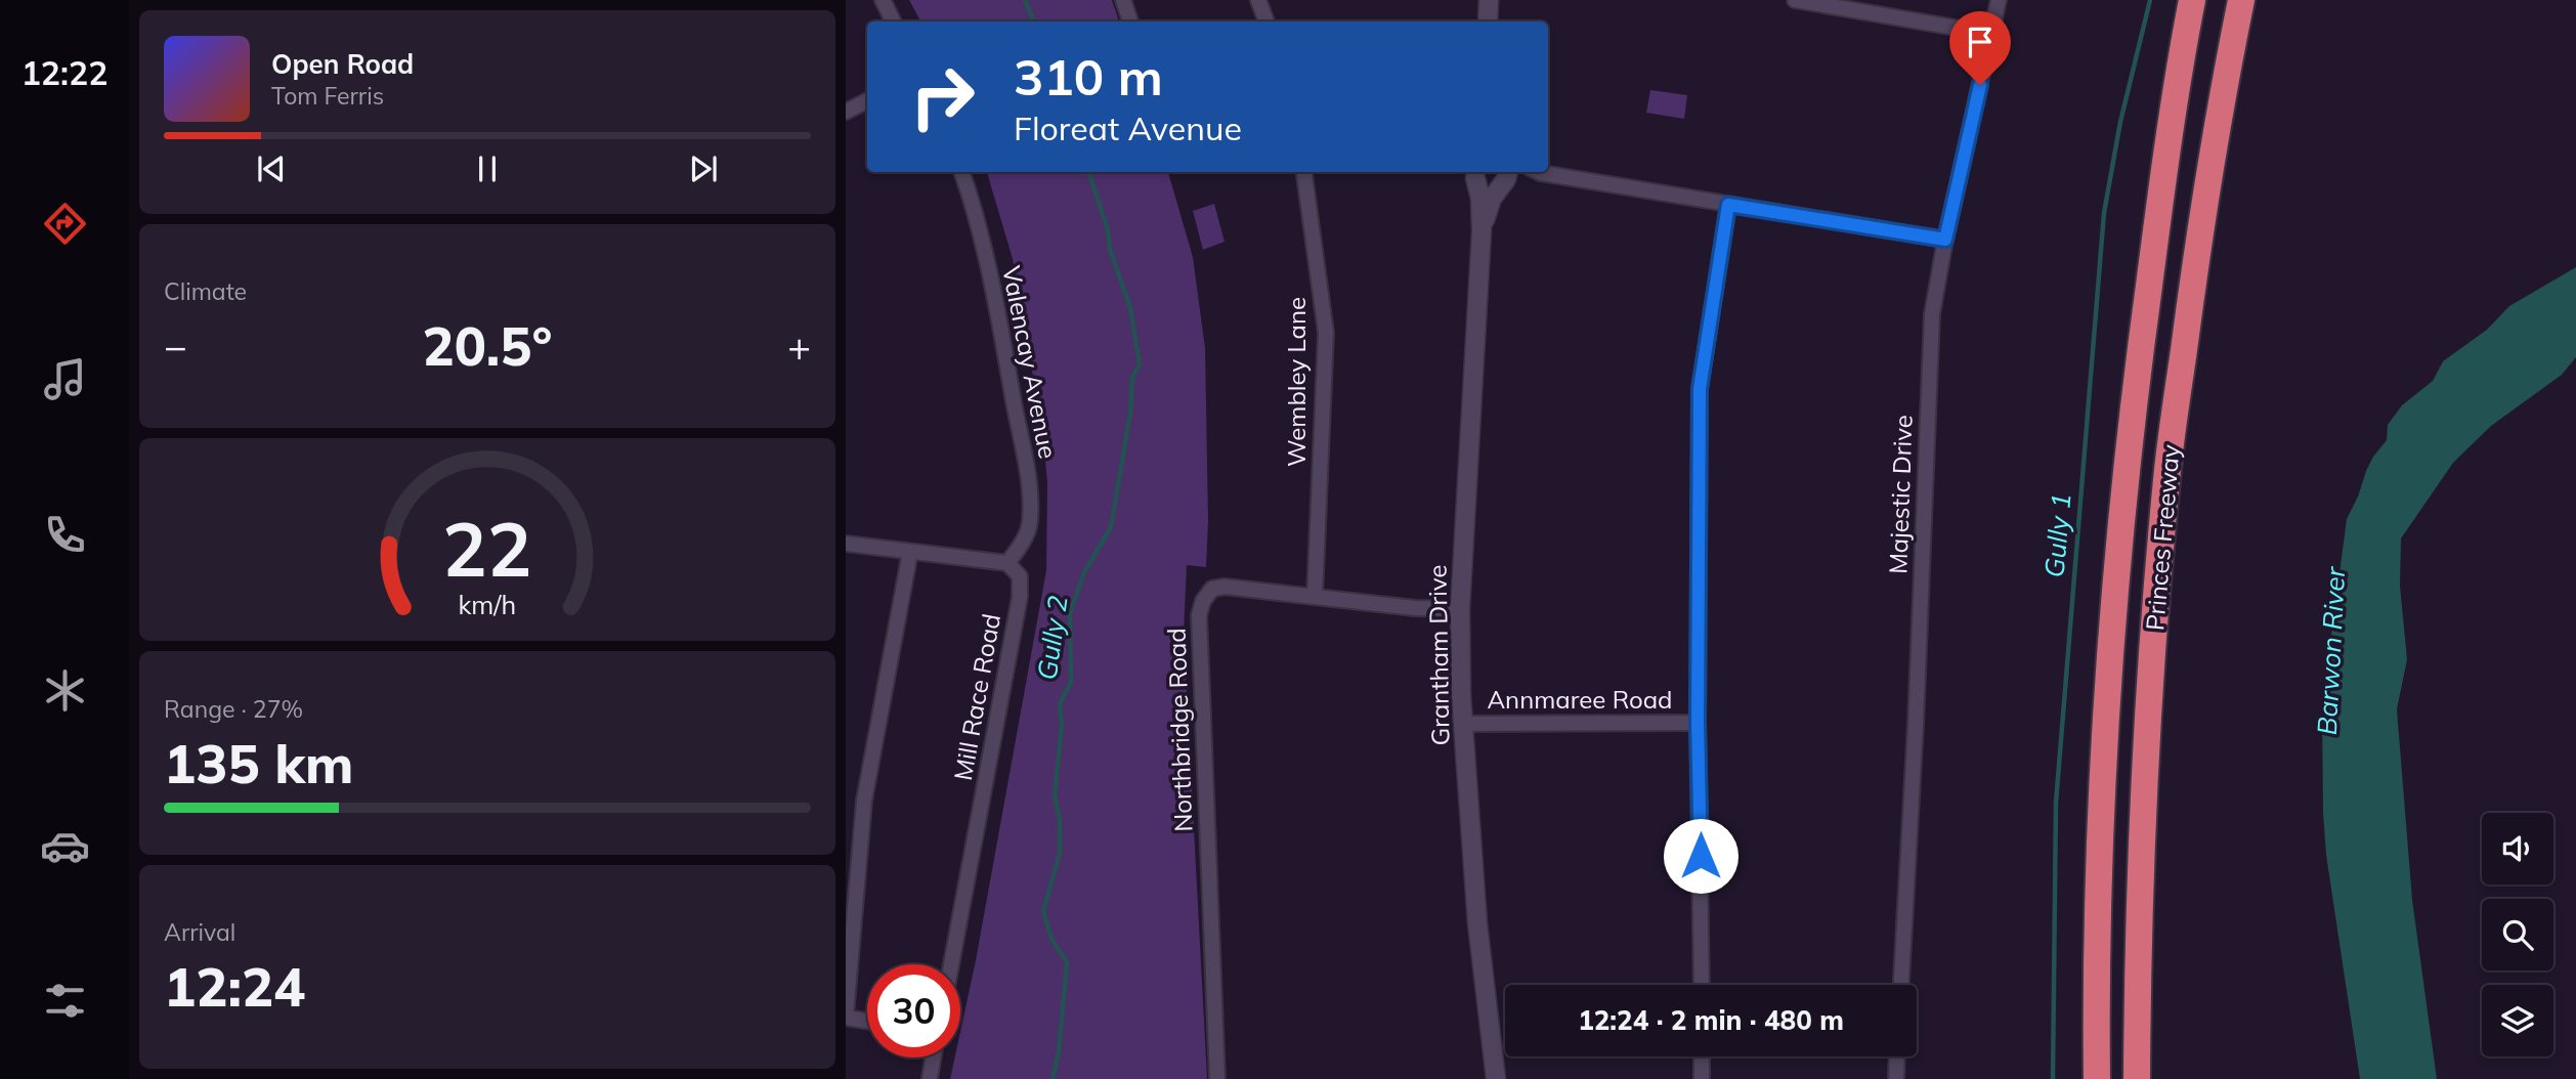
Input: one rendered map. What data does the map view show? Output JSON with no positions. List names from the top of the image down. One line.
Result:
{"streets":{"highway":["Princes Freeway"],"street":["Valencay Avenue","Wembley Lane","Majestic Drive","Grantham Drive","Mill Race Road","Annmaree Road","Northbridge Road"]},"crossings":[["Valencay Avenue","Mill Race Road"],["Wembley Lane","Northbridge Road"],["Grantham Drive","Annmaree Road"],["Grantham Drive","Northbridge Road"]],"water":["Gully 1","Gully 2","Barwon River"],"page":{"tabs":"12:22","turn":["310 m","Floreat Avenue"],"song":["Open Road","Tom Ferris"],"tile":["Climate",["Range · 27%","135 km"],["Arrival","12:24"]],"heat":["−","20.5°","+"],"limit":"30","trip":"12:24 · 2 min · 480 m","gauge":["22","km/h"]}}
